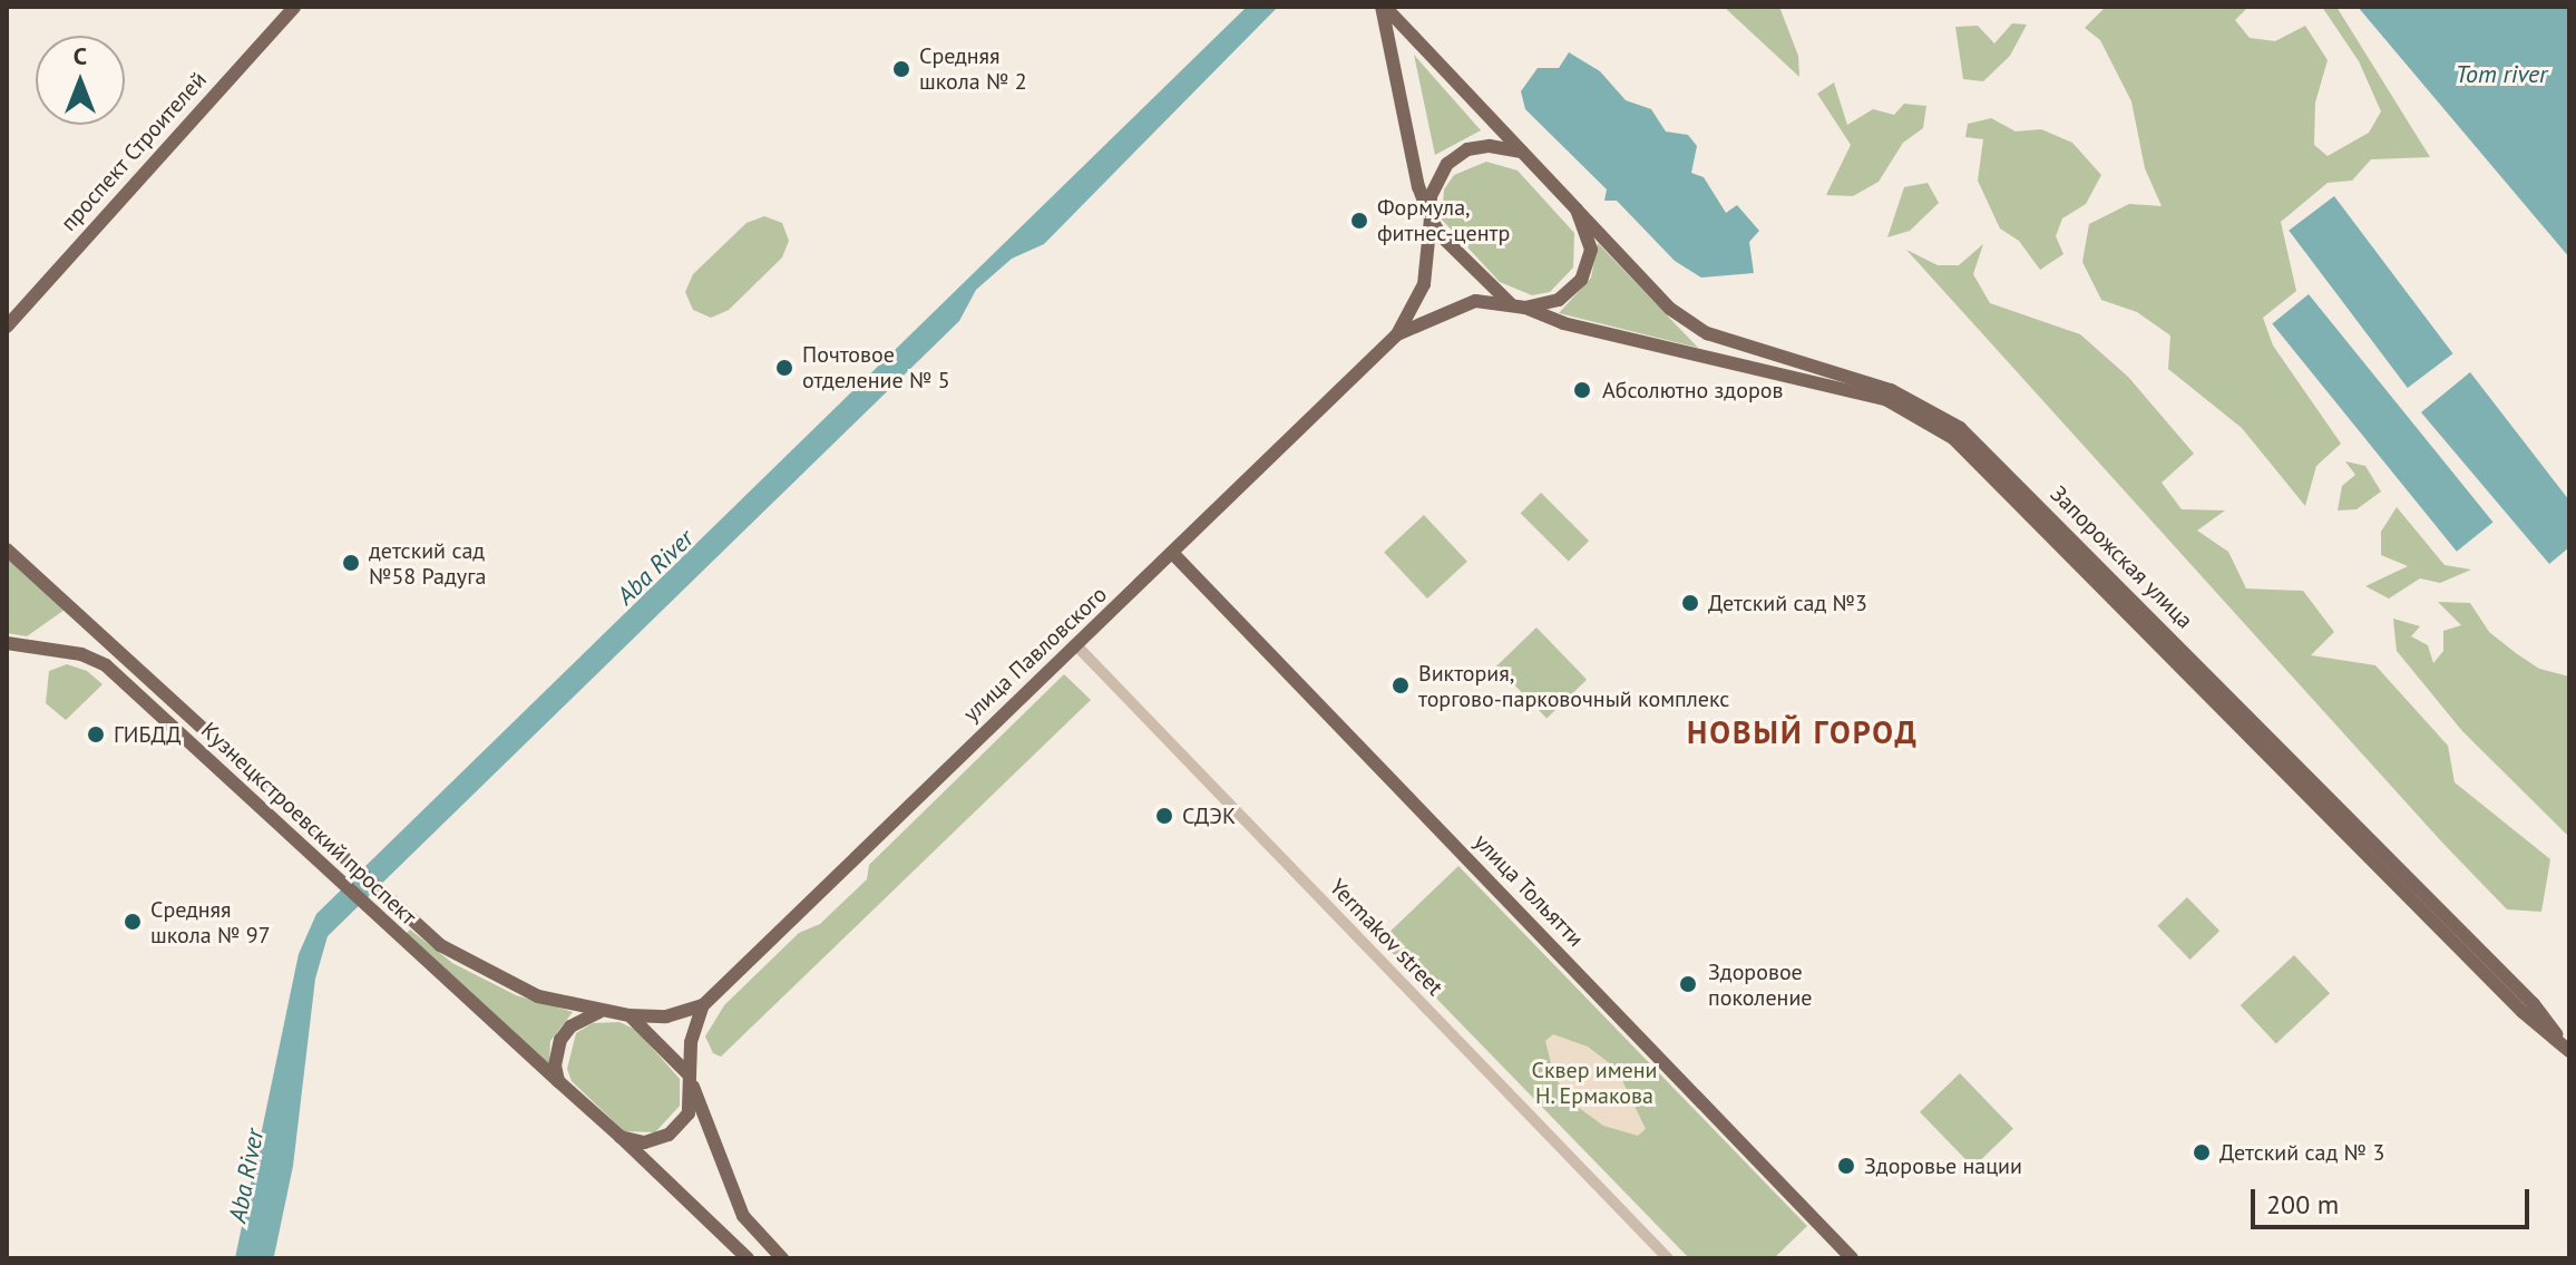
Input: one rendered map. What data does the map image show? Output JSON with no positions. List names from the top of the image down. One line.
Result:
{"streets":{"main road":["проспект Строителей","Запорожская улица","улица Павловского","Кузнецкстроевский проспект","улица Тольятти"],"street":["Yermakov street"]},"crossings":[["Запорожская улица","улица Павловского"],["улица Павловского","Кузнецкстроевский проспект"],["улица Павловского","улица Тольятти"],["улица Павловского","Yermakov street"]],"districts":["НОВЫЙ ГОРОД"],"water":["Tom river","Aba River"],"parks":["Сквер имени Н. Ермакова"],"places":["Средняя школа № 2","Формула, фитнес-центр","Почтовое отделение № 5","Абсолютно здоров","детский сад №58 Радуга","Детский сад №3","Виктория, торгово-парковочный комплекс","ГИБДД","СДЭК","Средняя школа № 97","Здоровое поколение","Детский сад № 3","Здоровье нации"],"scale_bar":"200 m","north":"top"}
